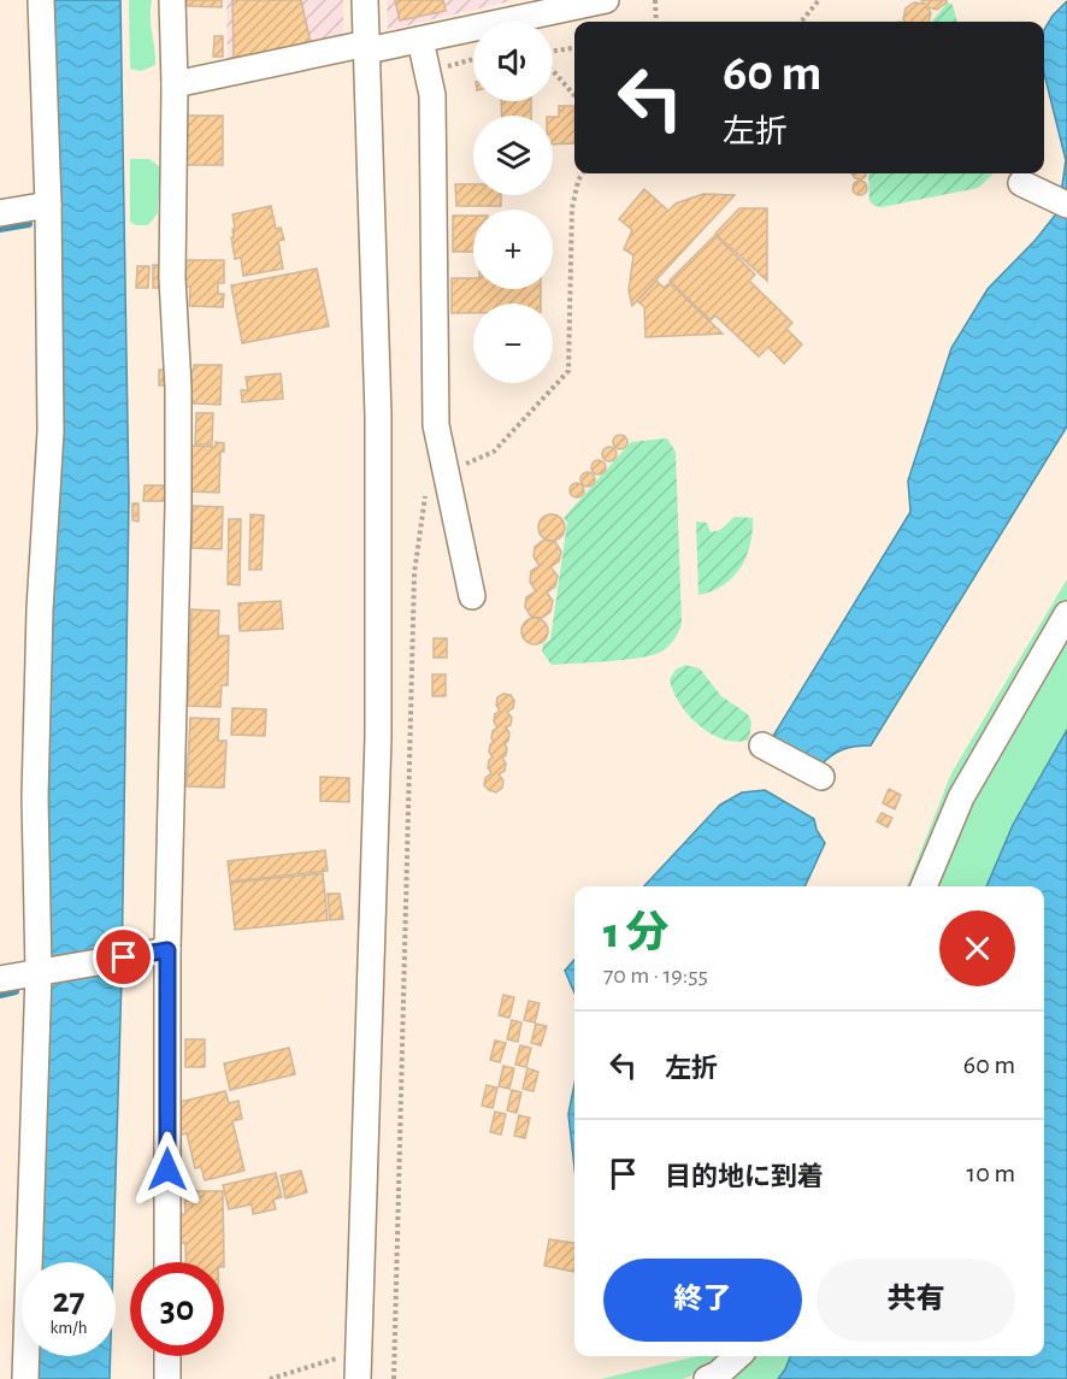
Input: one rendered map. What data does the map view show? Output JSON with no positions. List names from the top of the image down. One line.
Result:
{"page":{"map_buttons":["+","−"],"turn":["60 m","左折"],"heading":["1 分","70 m · 19:55"],"list":[{"name":"左折","value":"60 m"},{"name":"目的地に到着","value":"10 m"}],"buttons":["終了","共有"],"speed":"27 km/h","limit":"30"}}
